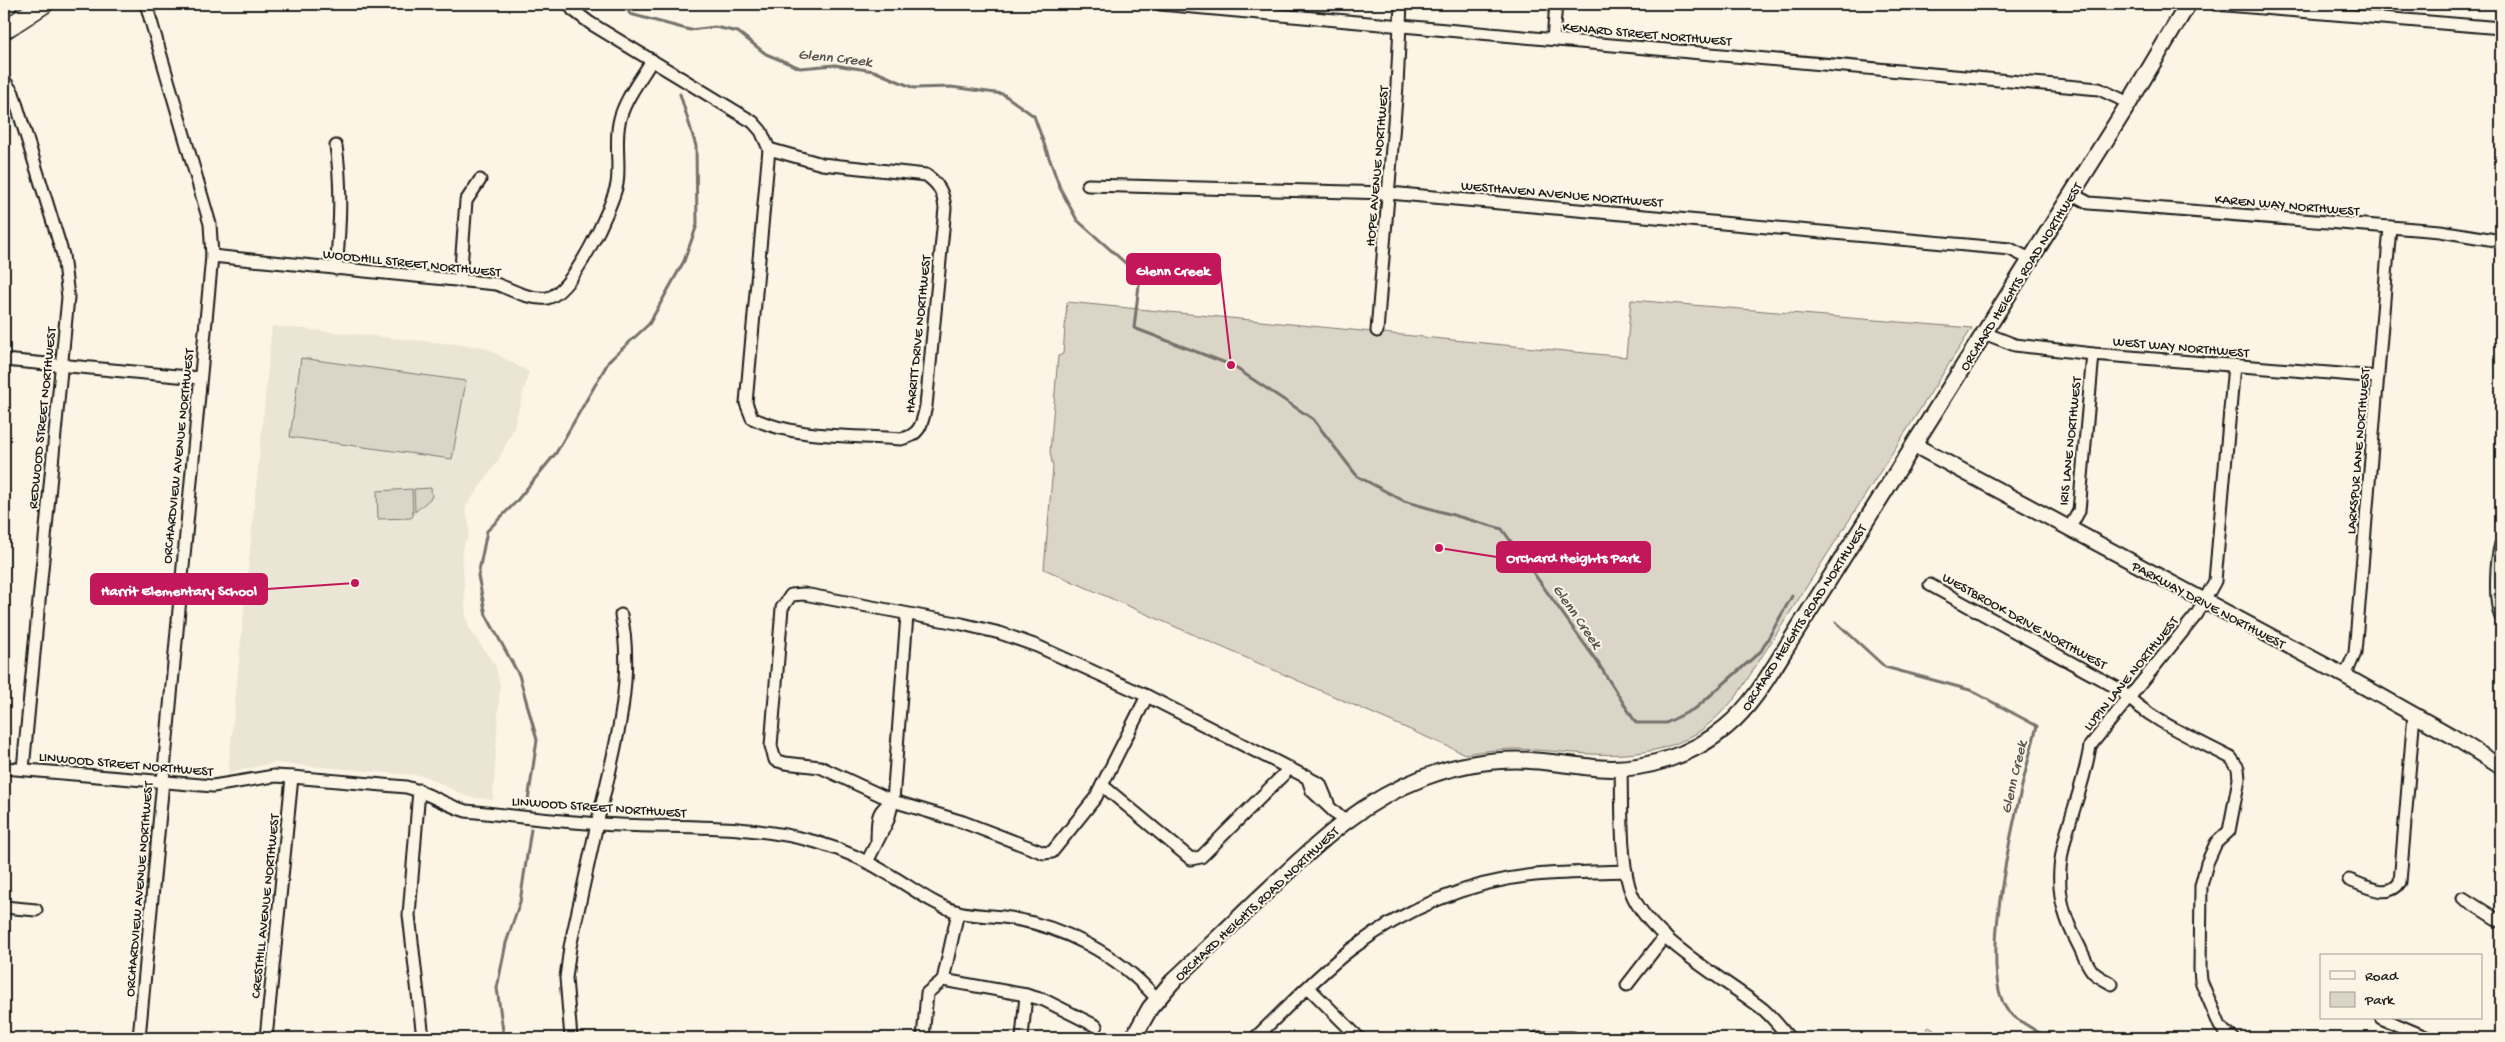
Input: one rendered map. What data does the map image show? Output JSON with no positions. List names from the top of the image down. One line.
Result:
{"streets":{"main road":["ORCHARD HEIGHTS ROAD NORTHWEST"],"street":["KENARD STREET NORTHWEST","HOPE AVENUE NORTHWEST","WESTHAVEN AVENUE NORTHWEST","KAREN WAY NORTHWEST","WOODHILL STREET NORTHWEST","HARRITT DRIVE NORTHWEST","WEST WAY NORTHWEST","REDWOOD STREET NORTHWEST","IRIS LANE NORTHWEST","LARKSPUR LANE NORTHWEST","ORCHARDVIEW AVENUE NORTHWEST","PARKWAY DRIVE NORTHWEST","WESTBROOK DRIVE NORTHWEST","LUPIN LANE NORTHWEST","LINWOOD STREET NORTHWEST","CRESTHILL AVENUE NORTHWEST"]},"crossings":[["KENARD STREET NORTHWEST","HOPE AVENUE NORTHWEST"],["KENARD STREET NORTHWEST","ORCHARD HEIGHTS ROAD NORTHWEST"],["HOPE AVENUE NORTHWEST","WESTHAVEN AVENUE NORTHWEST"],["WESTHAVEN AVENUE NORTHWEST","ORCHARD HEIGHTS ROAD NORTHWEST"],["KAREN WAY NORTHWEST","ORCHARD HEIGHTS ROAD NORTHWEST"],["KAREN WAY NORTHWEST","LARKSPUR LANE NORTHWEST"],["WOODHILL STREET NORTHWEST","ORCHARDVIEW AVENUE NORTHWEST"],["ORCHARD HEIGHTS ROAD NORTHWEST","WEST WAY NORTHWEST"],["ORCHARD HEIGHTS ROAD NORTHWEST","PARKWAY DRIVE NORTHWEST"],["ORCHARD HEIGHTS ROAD NORTHWEST","LINWOOD STREET NORTHWEST"],["WEST WAY NORTHWEST","IRIS LANE NORTHWEST"],["WEST WAY NORTHWEST","LARKSPUR LANE NORTHWEST"],["WEST WAY NORTHWEST","LUPIN LANE NORTHWEST"],["REDWOOD STREET NORTHWEST","LINWOOD STREET NORTHWEST"],["IRIS LANE NORTHWEST","PARKWAY DRIVE NORTHWEST"],["LARKSPUR LANE NORTHWEST","PARKWAY DRIVE NORTHWEST"],["ORCHARDVIEW AVENUE NORTHWEST","LINWOOD STREET NORTHWEST"],["PARKWAY DRIVE NORTHWEST","LUPIN LANE NORTHWEST"],["WESTBROOK DRIVE NORTHWEST","LUPIN LANE NORTHWEST"],["LINWOOD STREET NORTHWEST","CRESTHILL AVENUE NORTHWEST"]],"water":["Glenn Creek"],"places":["Glenn Creek","Orchard Heights Park","Harrit Elementary School"],"legend":["Road","Park"]}
